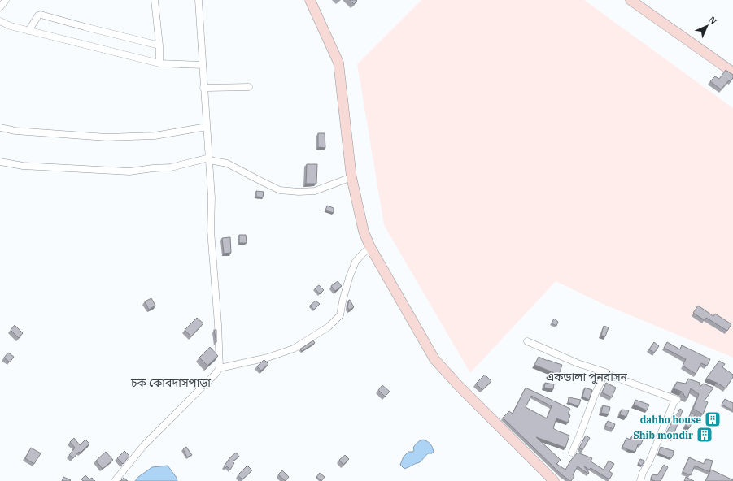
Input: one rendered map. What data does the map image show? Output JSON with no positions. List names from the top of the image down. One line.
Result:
{"districts":["একডালা পুনর্বাসন","চক কোবদাসপাড়া"],"places":{"building":["dahho house","Shib mondir"]},"north":"top right"}
